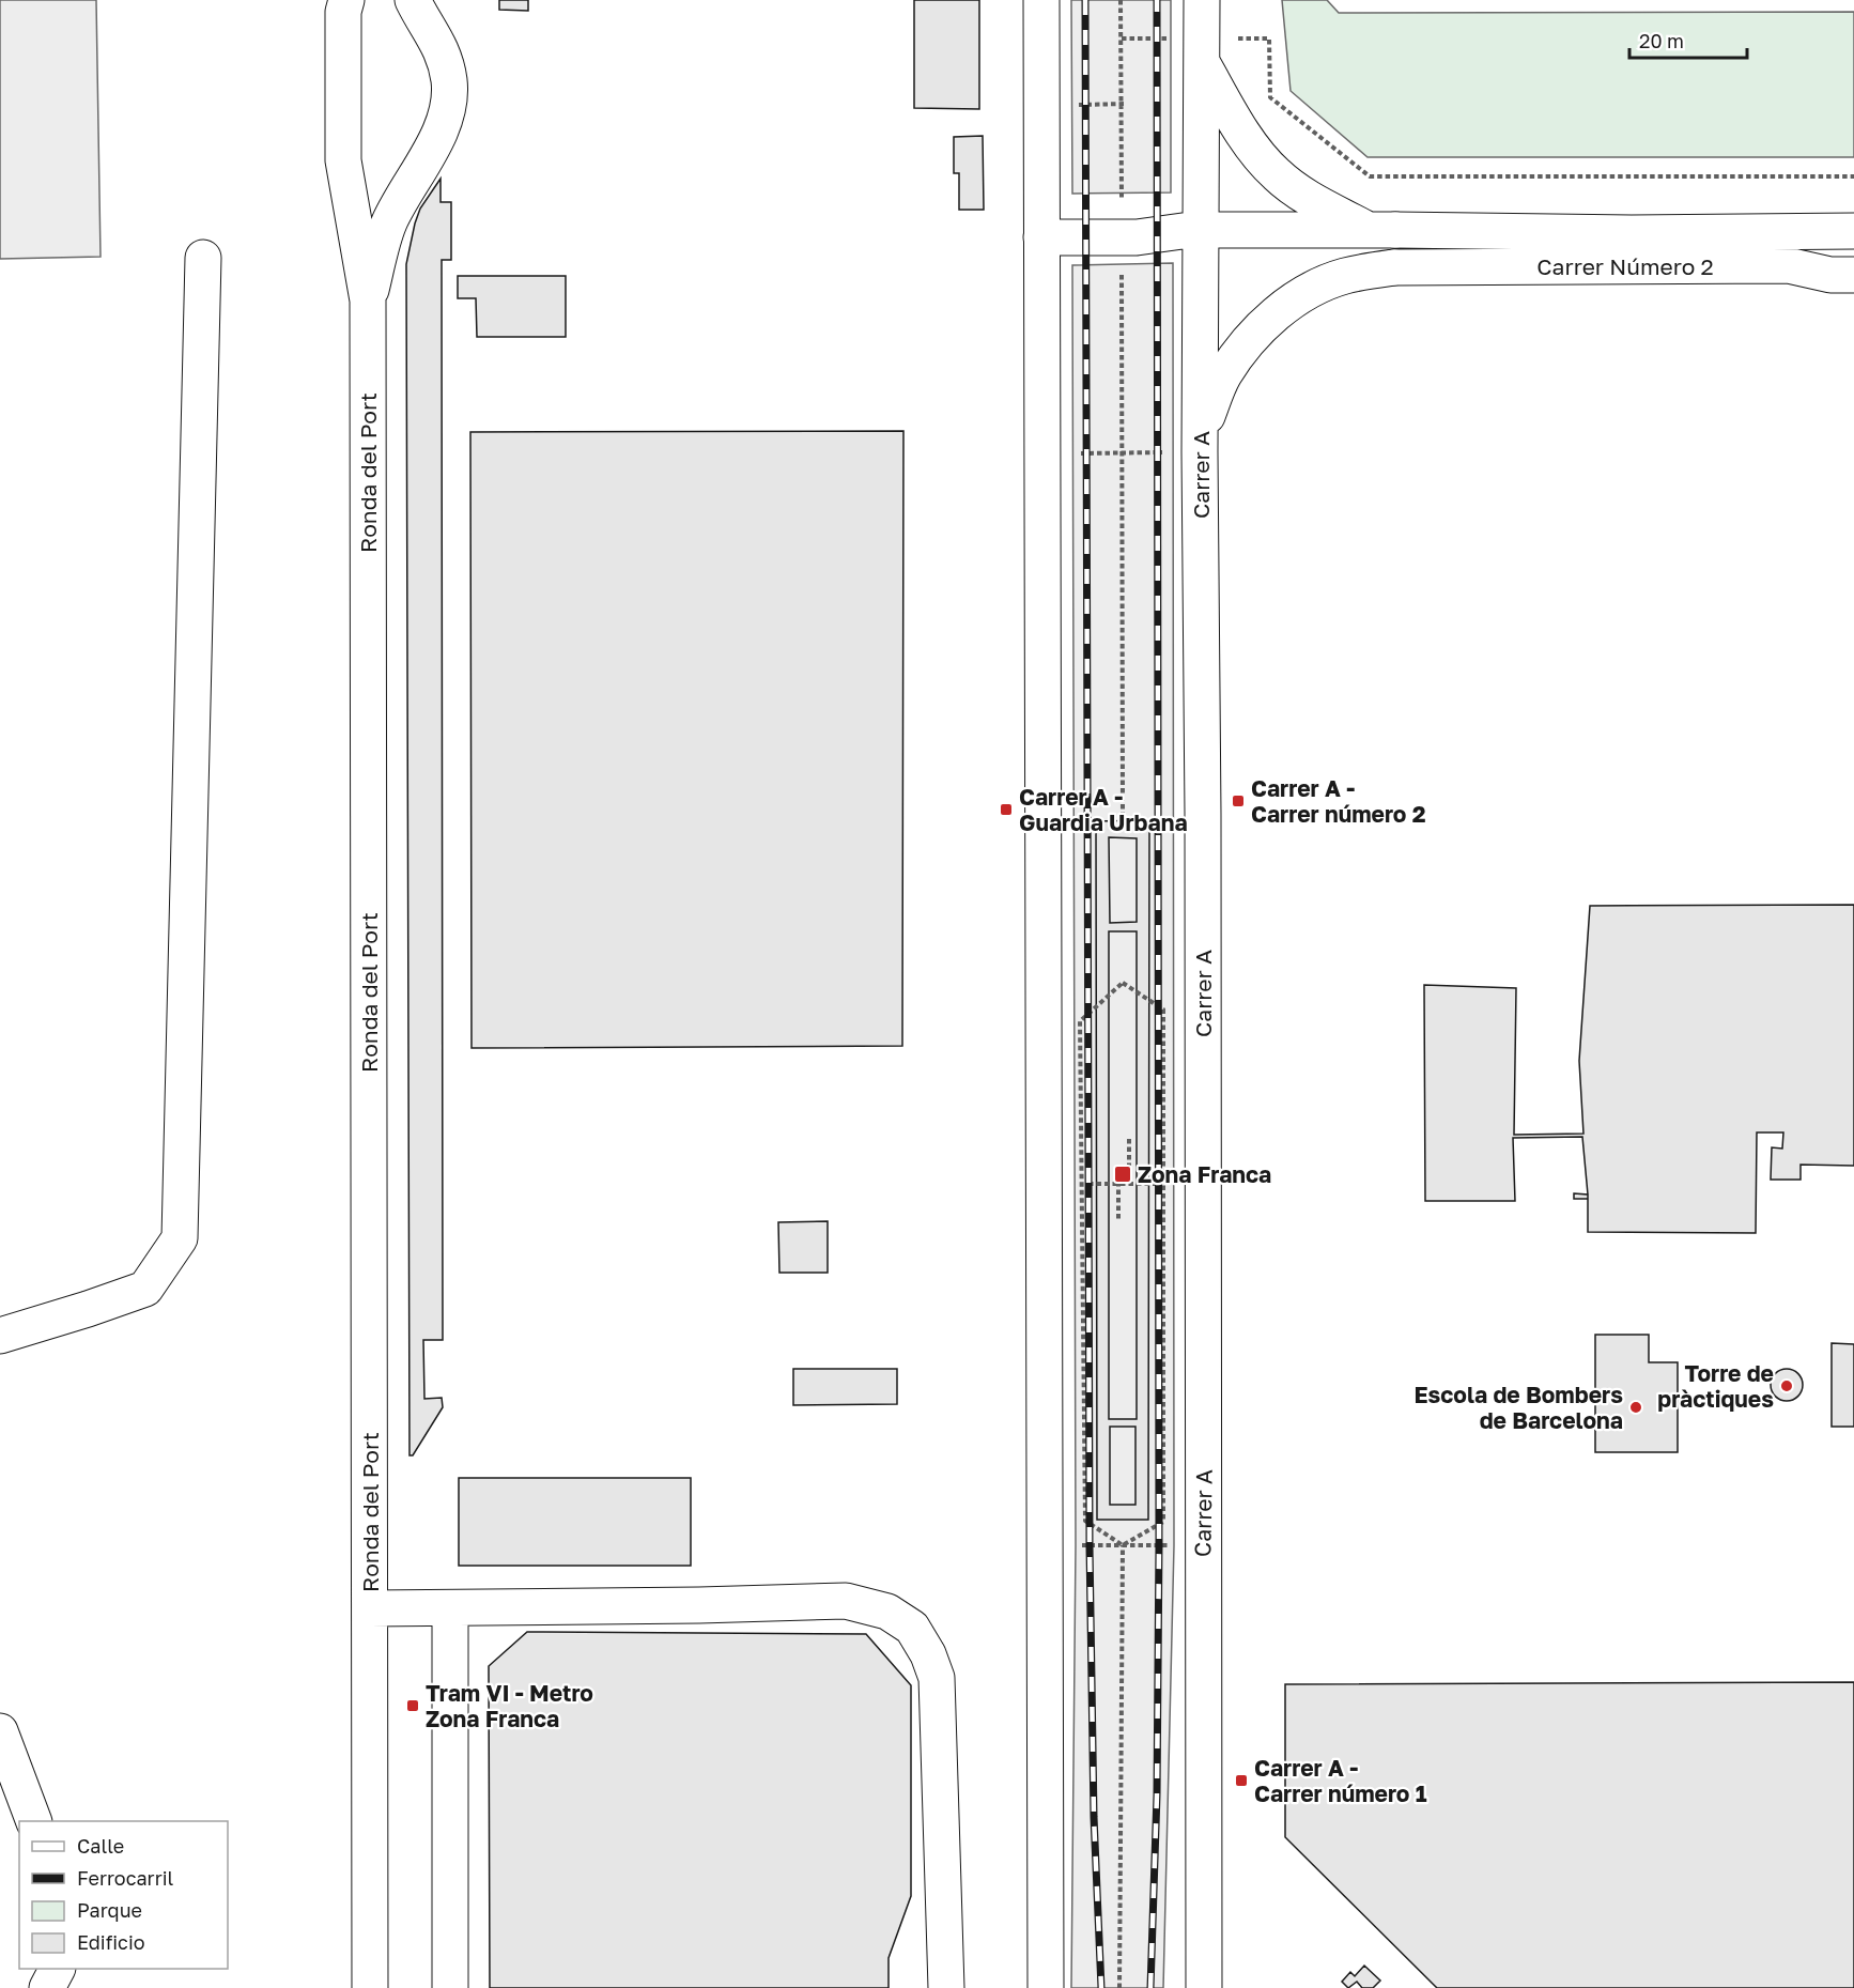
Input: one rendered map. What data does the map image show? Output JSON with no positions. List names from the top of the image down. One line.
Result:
{"streets":{"main road":["Carrer Número 2","Ronda del Port","Carrer A"]},"crossings":[["Carrer Número 2","Carrer A"]],"places":{"transit":["Carrer A - Carrer número 2","Carrer A - Guardia Urbana","Zona Franca","Tram VI - Metro Zona Franca","Carrer A - Carrer número 1"],"other":["Torre de pràctiques","Escola de Bombers de Barcelona"]},"legend":["Calle","Ferrocarril","Parque","Edificio"],"scale_bar":"20 m"}
